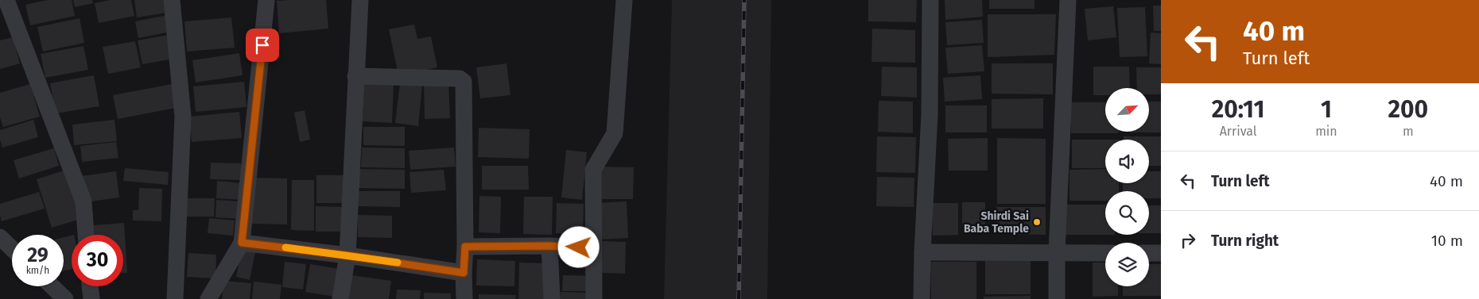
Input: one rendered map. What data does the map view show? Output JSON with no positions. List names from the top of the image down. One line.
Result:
{"places":["Shirdi Sai Baba Temple"],"north":"top right","page":{"turn":["40 m","Turn left"],"eta":["20:11","Arrival","1","min","200","m"],"list":[{"name":"Turn left","value":"40 m"},{"name":"Turn right","value":"10 m"}],"speed":"29 km/h","limit":"30"}}
